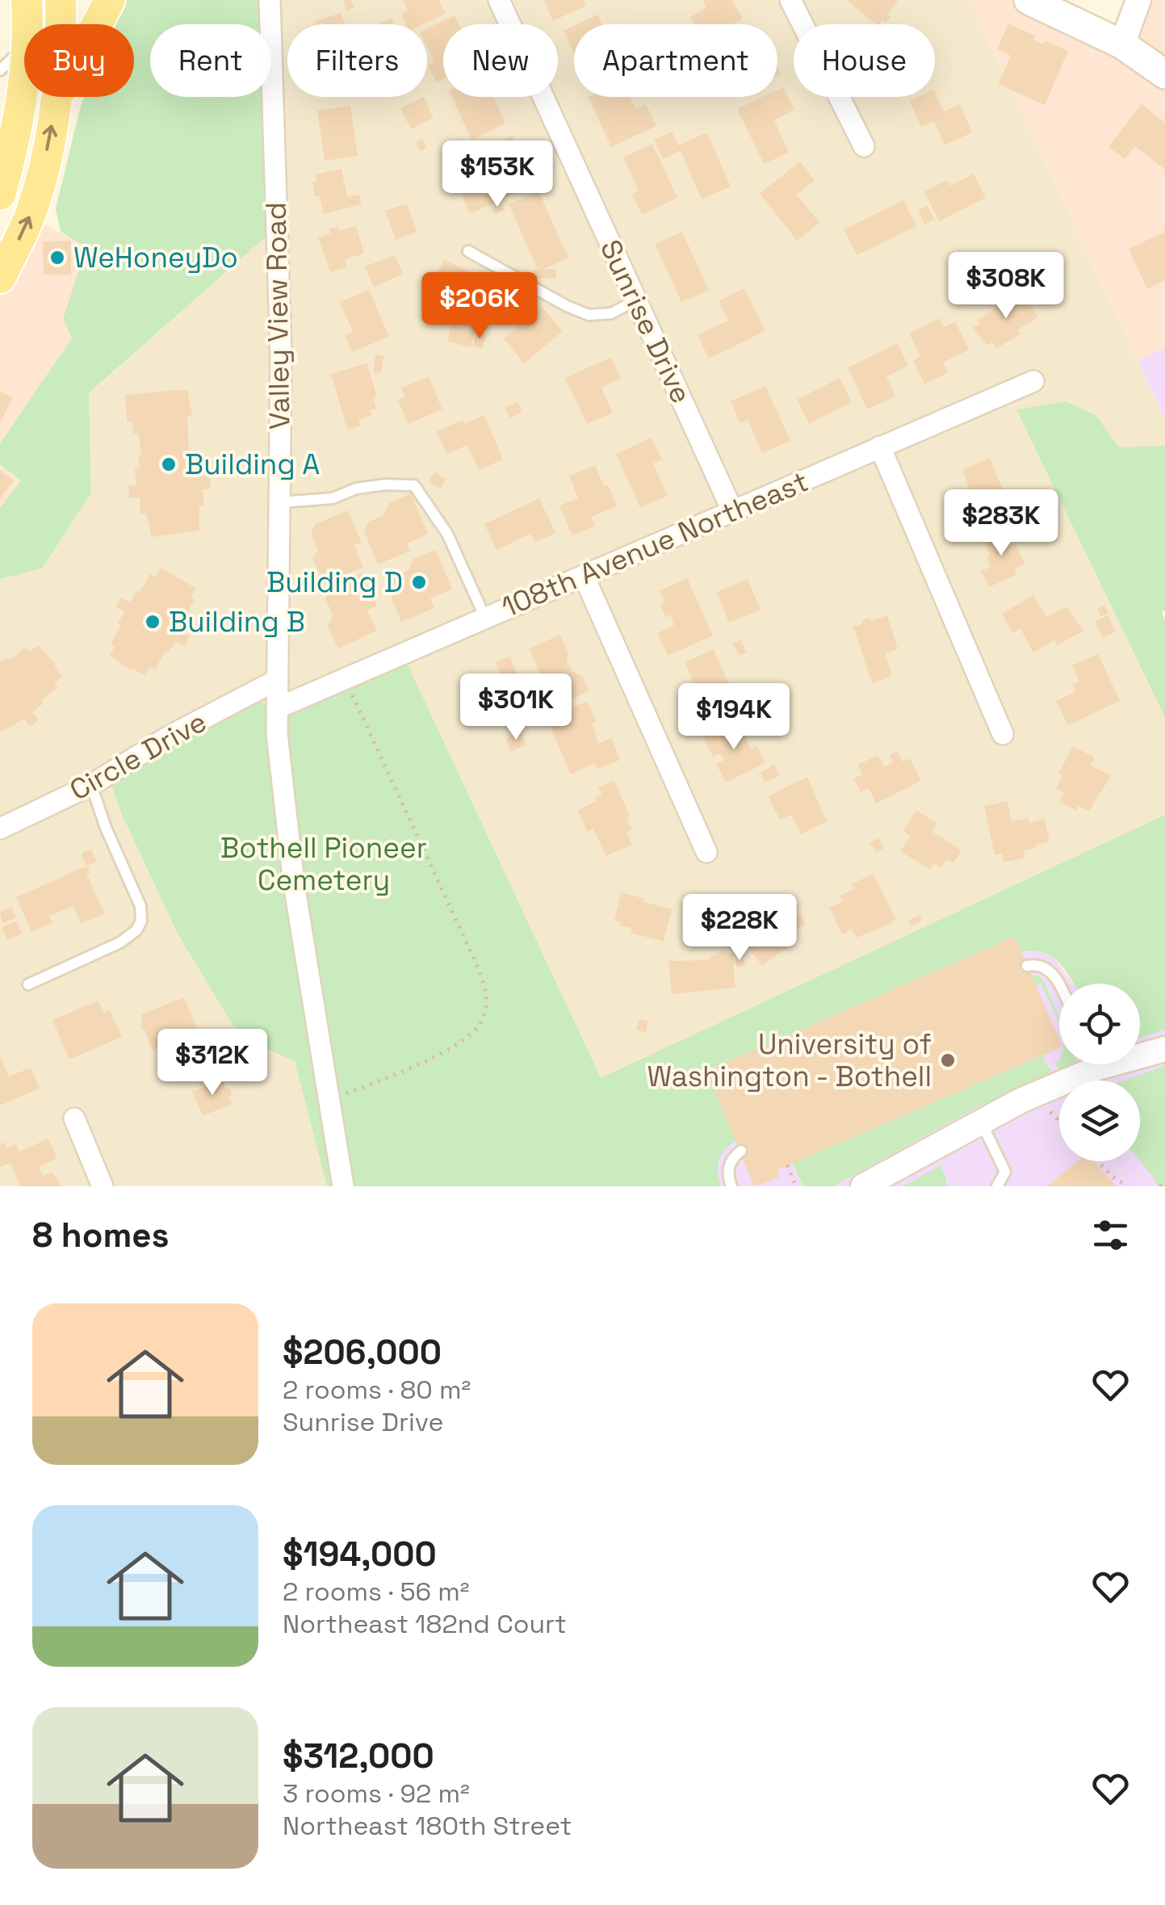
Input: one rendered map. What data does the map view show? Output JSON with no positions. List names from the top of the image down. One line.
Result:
{"streets":{"street":["Valley View Road","Sunrise Drive","108th Avenue Northeast","Circle Drive"]},"crossings":[["Valley View Road","108th Avenue Northeast"],["Valley View Road","Circle Drive"],["Sunrise Drive","108th Avenue Northeast"]],"parks":["Bothell Pioneer Cemetery"],"places":["WeHoneyDo","Building A","Building D","Building B","University of Washington - Bothell"],"page":{"chip":["Buy","Rent","Filters","New","Apartment","House"],"price":["$153K","$308K","$206K","$283K","$301K","$194K","$228K","$312K"],"heading":"8 homes","list":[{"name":"$206,000","note":"2 rooms · 80 m² · Sunrise Drive"},{"name":"$194,000","note":"2 rooms · 56 m² · Northeast 182nd Court"},{"name":"$312,000","note":"3 rooms · 92 m² · Northeast 180th Street"}]}}
